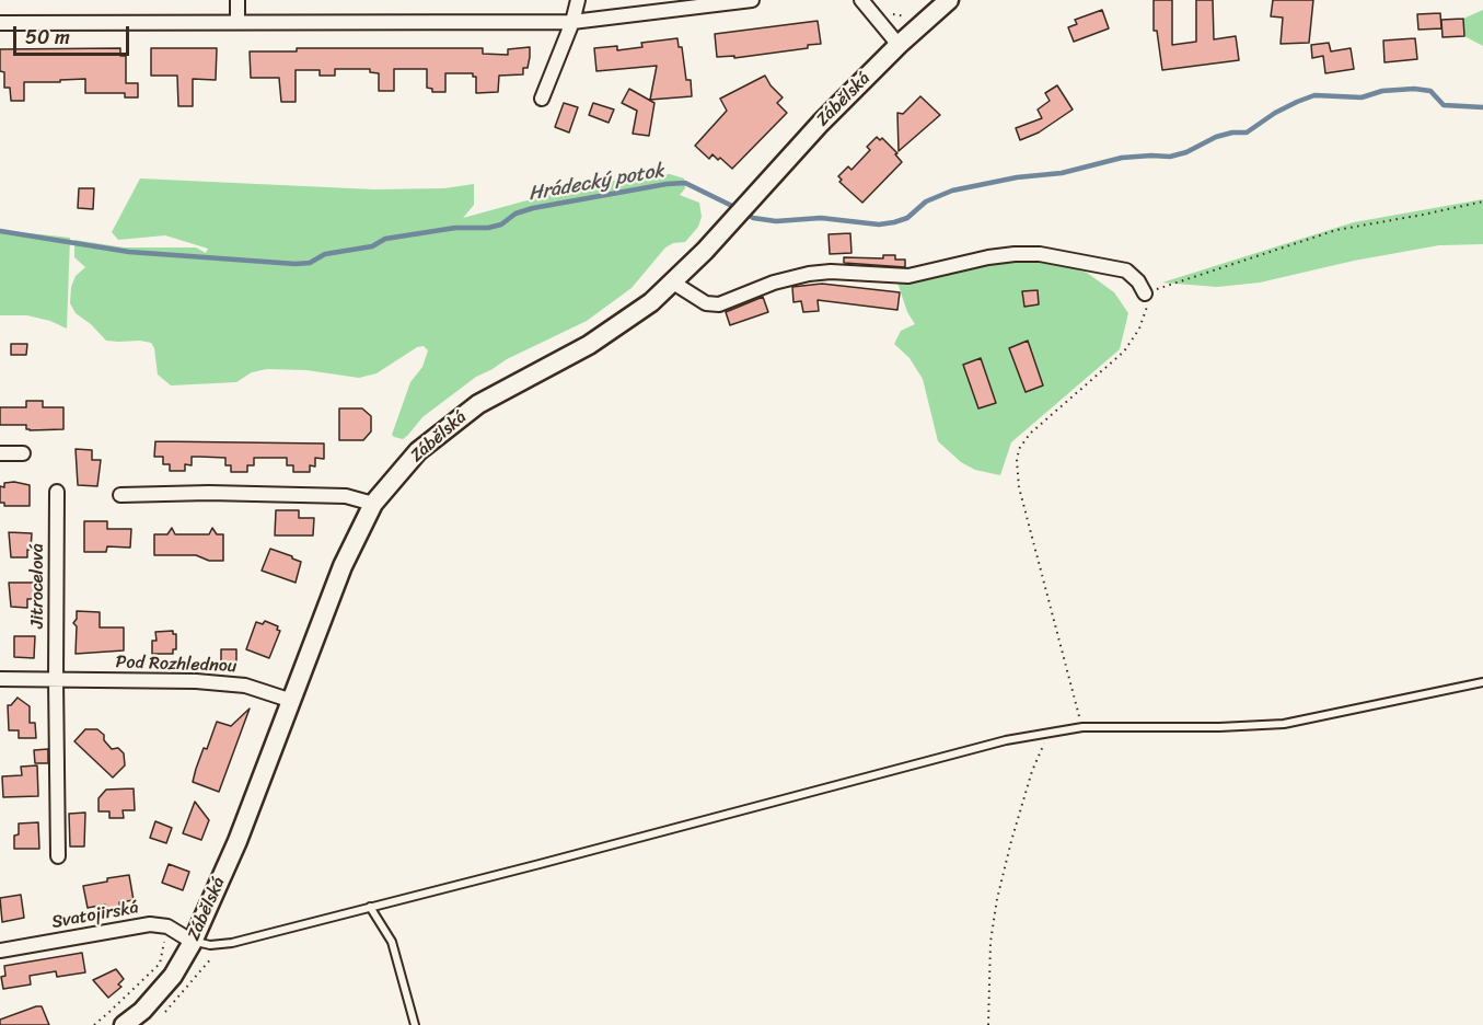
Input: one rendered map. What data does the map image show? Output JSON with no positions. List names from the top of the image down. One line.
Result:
{"streets":{"main road":["Zábělská"],"street":["Jitrocelová","Pod Rozhlednou","Svatojirská"]},"crossings":[["Zábělská","Pod Rozhlednou"],["Jitrocelová","Pod Rozhlednou"]],"water":["Hrádecký potok"],"scale_bar":"50 m"}
